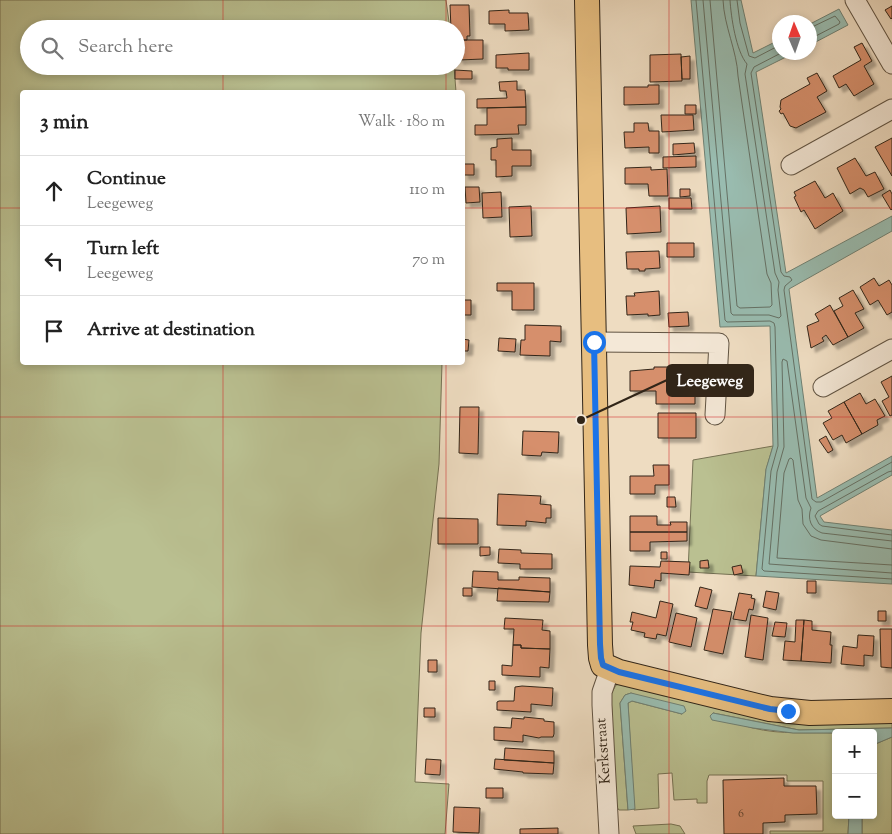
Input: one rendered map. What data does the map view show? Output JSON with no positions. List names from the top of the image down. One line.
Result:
{"streets":{"street":["Kerkstraat"]},"places":["Leegeweg"],"house_numbers":["6"],"north":"top","page":{"search":"Search here","heading":["3 min","Walk · 180 m"],"list":[["Continue","Leegeweg","110 m"],["Turn left","Leegeweg","70 m"],"Arrive at destination"],"map_buttons":["+","−"]}}
